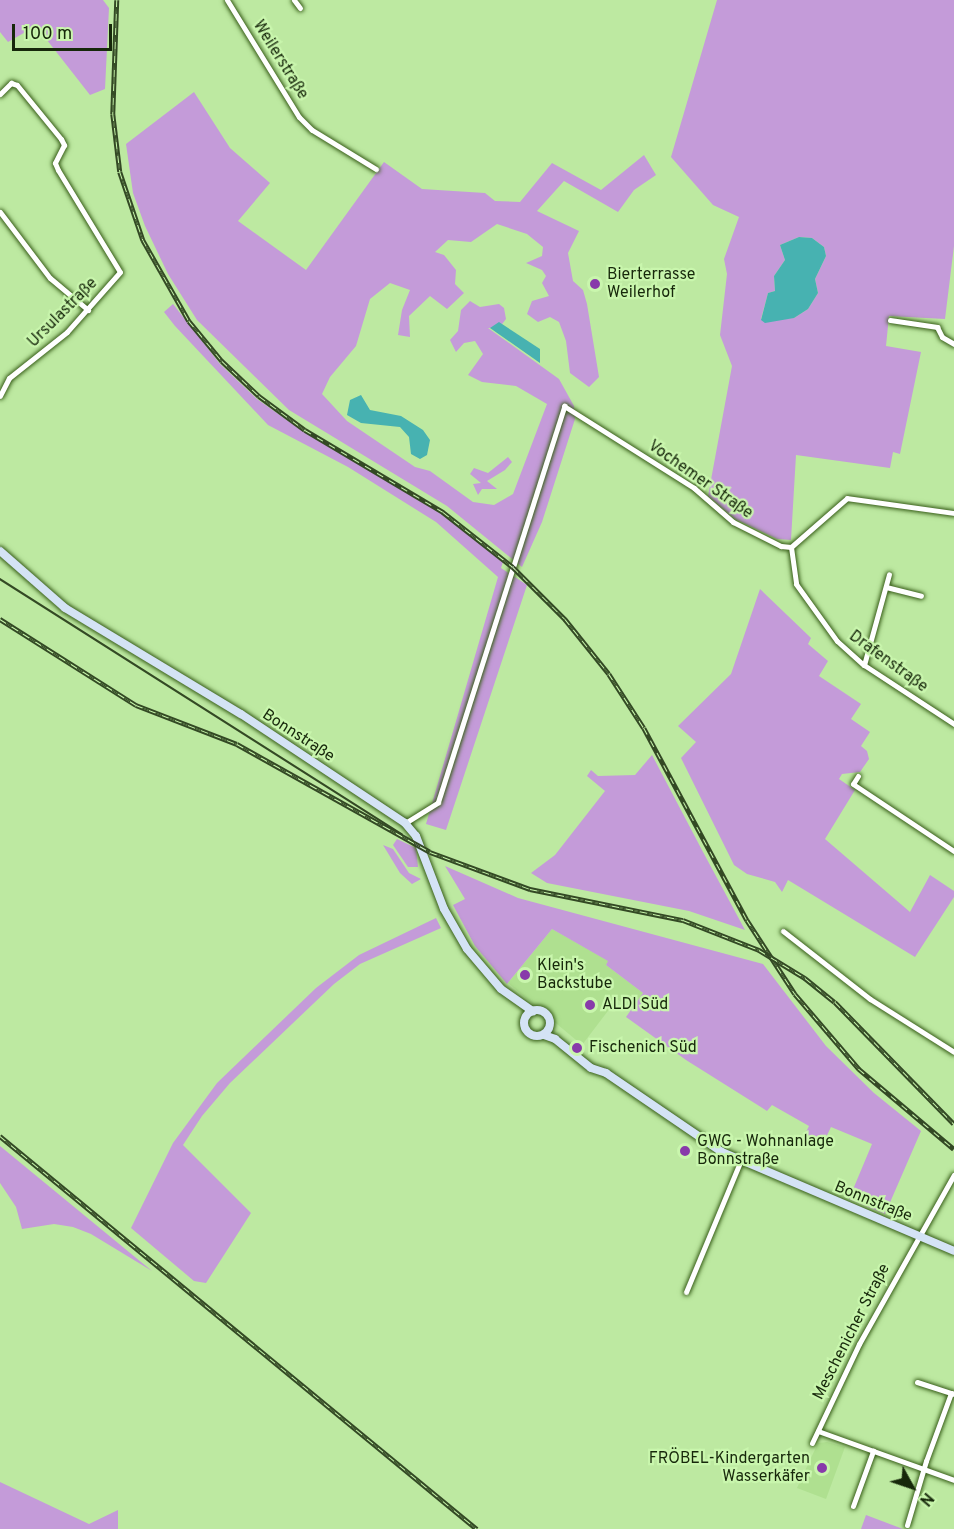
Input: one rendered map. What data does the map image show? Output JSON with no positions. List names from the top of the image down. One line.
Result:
{"streets":{"main road":["Bonnstraße"],"street":["Weilerstraße","Ursulastraße","Vochemer Straße","Drafenstraße","Meschenicher Straße"]},"crossings":[["Vochemer Straße","Drafenstraße"],["Vochemer Straße","Bonnstraße"],["Bonnstraße","Meschenicher Straße"]],"places":["Bierterrasse Weilerhof","Klein's Backstube","ALDI Süd","Fischenich Süd","GWG - Wohnanlage Bonnstraße","FRÖBEL-Kindergarten Wasserkäfer"],"scale_bar":"100 m","north":"bottom right"}
